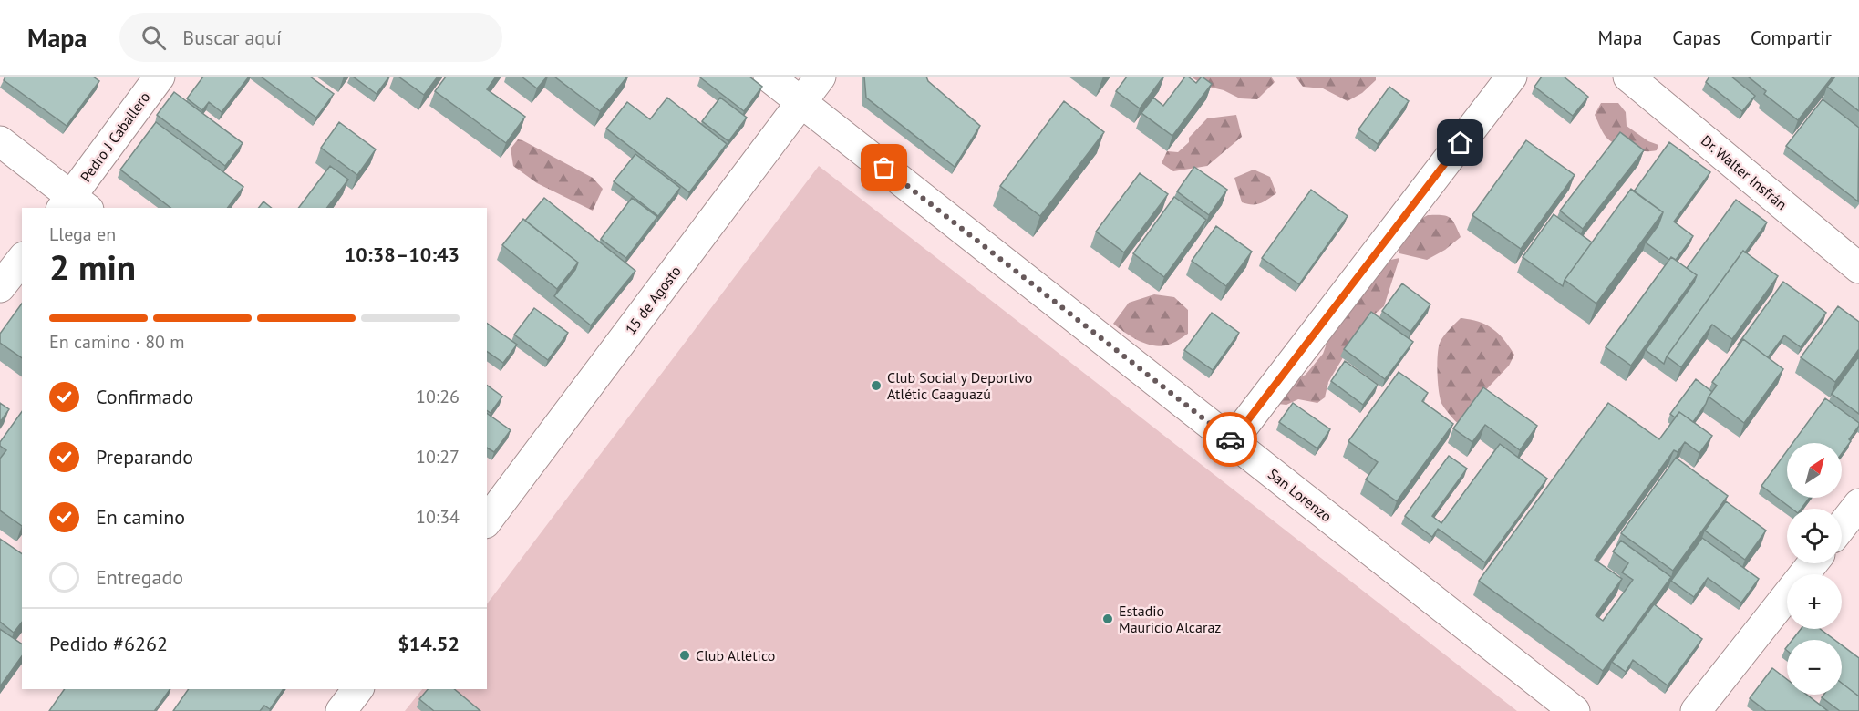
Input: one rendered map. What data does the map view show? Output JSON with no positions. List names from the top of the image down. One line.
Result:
{"streets":{"street":["Pedro J Caballero","Dr. Walter Insfrán","15 de Agosto","San Lorenzo"]},"crossings":[["15 de Agosto","San Lorenzo"]],"places":["Club Social y Deportivo Atlétic Caaguazú","Estadio Mauricio Alcaraz","Club Atlético"],"north":"top right","page":{"header":"Mapa","search":"Buscar aquí","nav":["Mapa","Capas","Compartir"],"heading":["2 min","Llega en","10:38–10:43"],"panel":["Pedido #6262","$14.52"],"bar":"En camino · 80 m","list":[["Confirmado","10:26"],["Preparando","10:27"],["En camino","10:34"],"Entregado"],"map_buttons":["+","−"]}}
